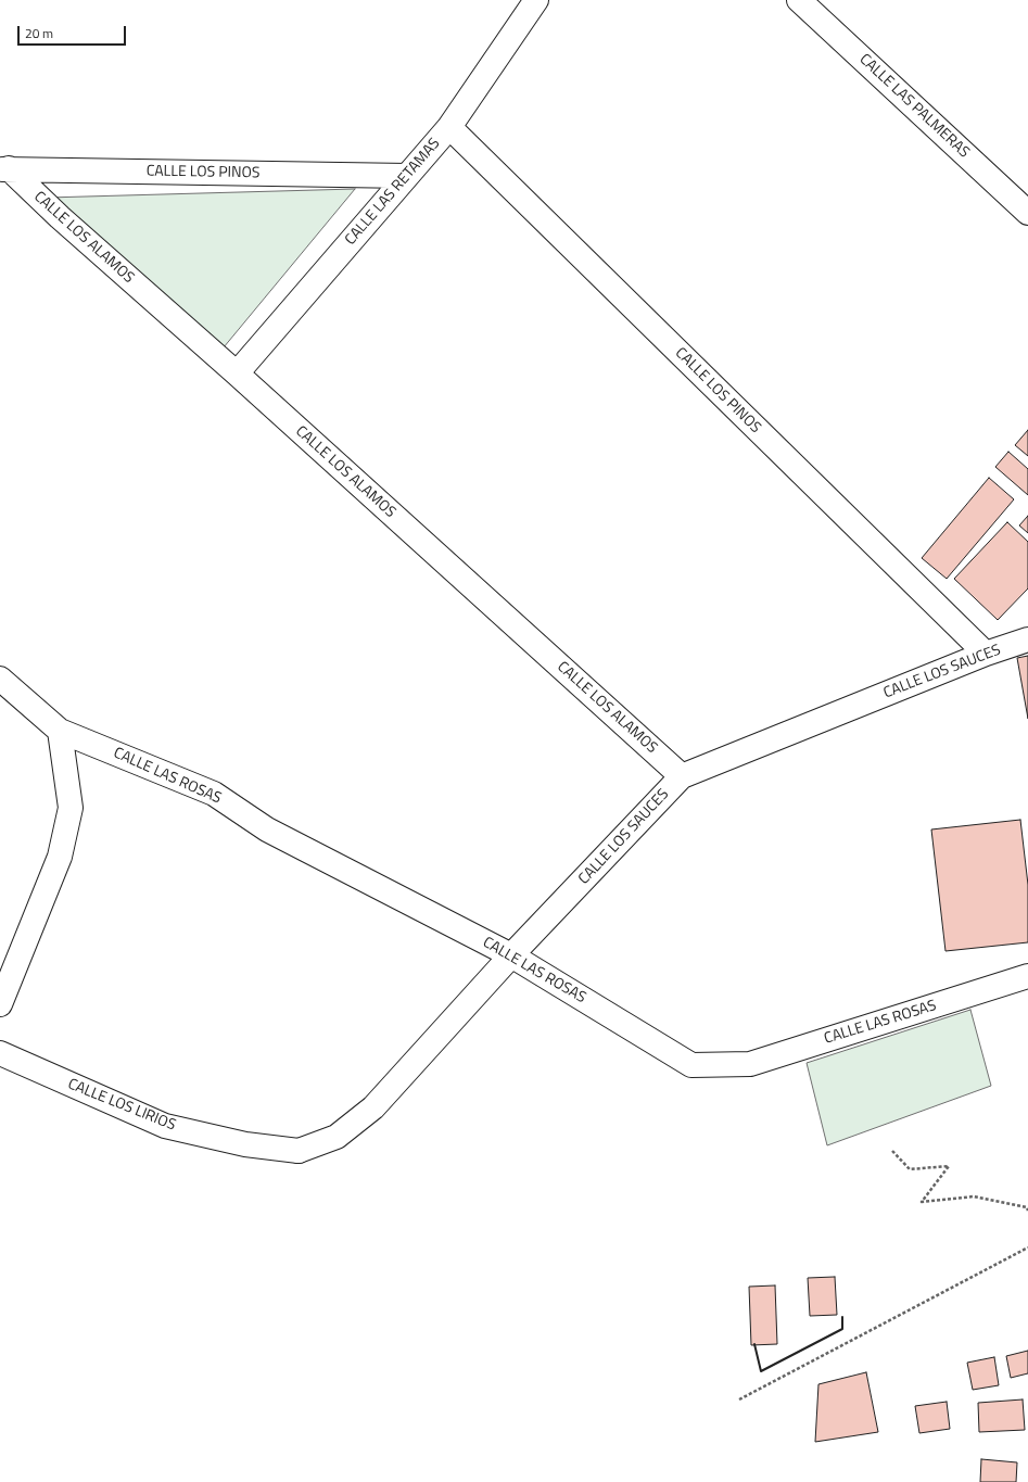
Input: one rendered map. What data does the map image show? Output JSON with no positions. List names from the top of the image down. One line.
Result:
{"streets":{"street":["CALLE LAS PALMERAS","CALLE LOS PINOS","CALLE LAS RETAMAS","CALLE LOS ALAMOS","CALLE LOS SAUCES","CALLE LAS ROSAS","CALLE LOS LIRIOS"]},"crossings":[["CALLE LOS PINOS","CALLE LAS RETAMAS"],["CALLE LOS PINOS","CALLE LOS ALAMOS"],["CALLE LOS PINOS","CALLE LOS SAUCES"],["CALLE LAS RETAMAS","CALLE LOS ALAMOS"],["CALLE LOS ALAMOS","CALLE LOS SAUCES"],["CALLE LOS SAUCES","CALLE LAS ROSAS"],["CALLE LOS SAUCES","CALLE LOS LIRIOS"]],"scale_bar":"20 m"}
